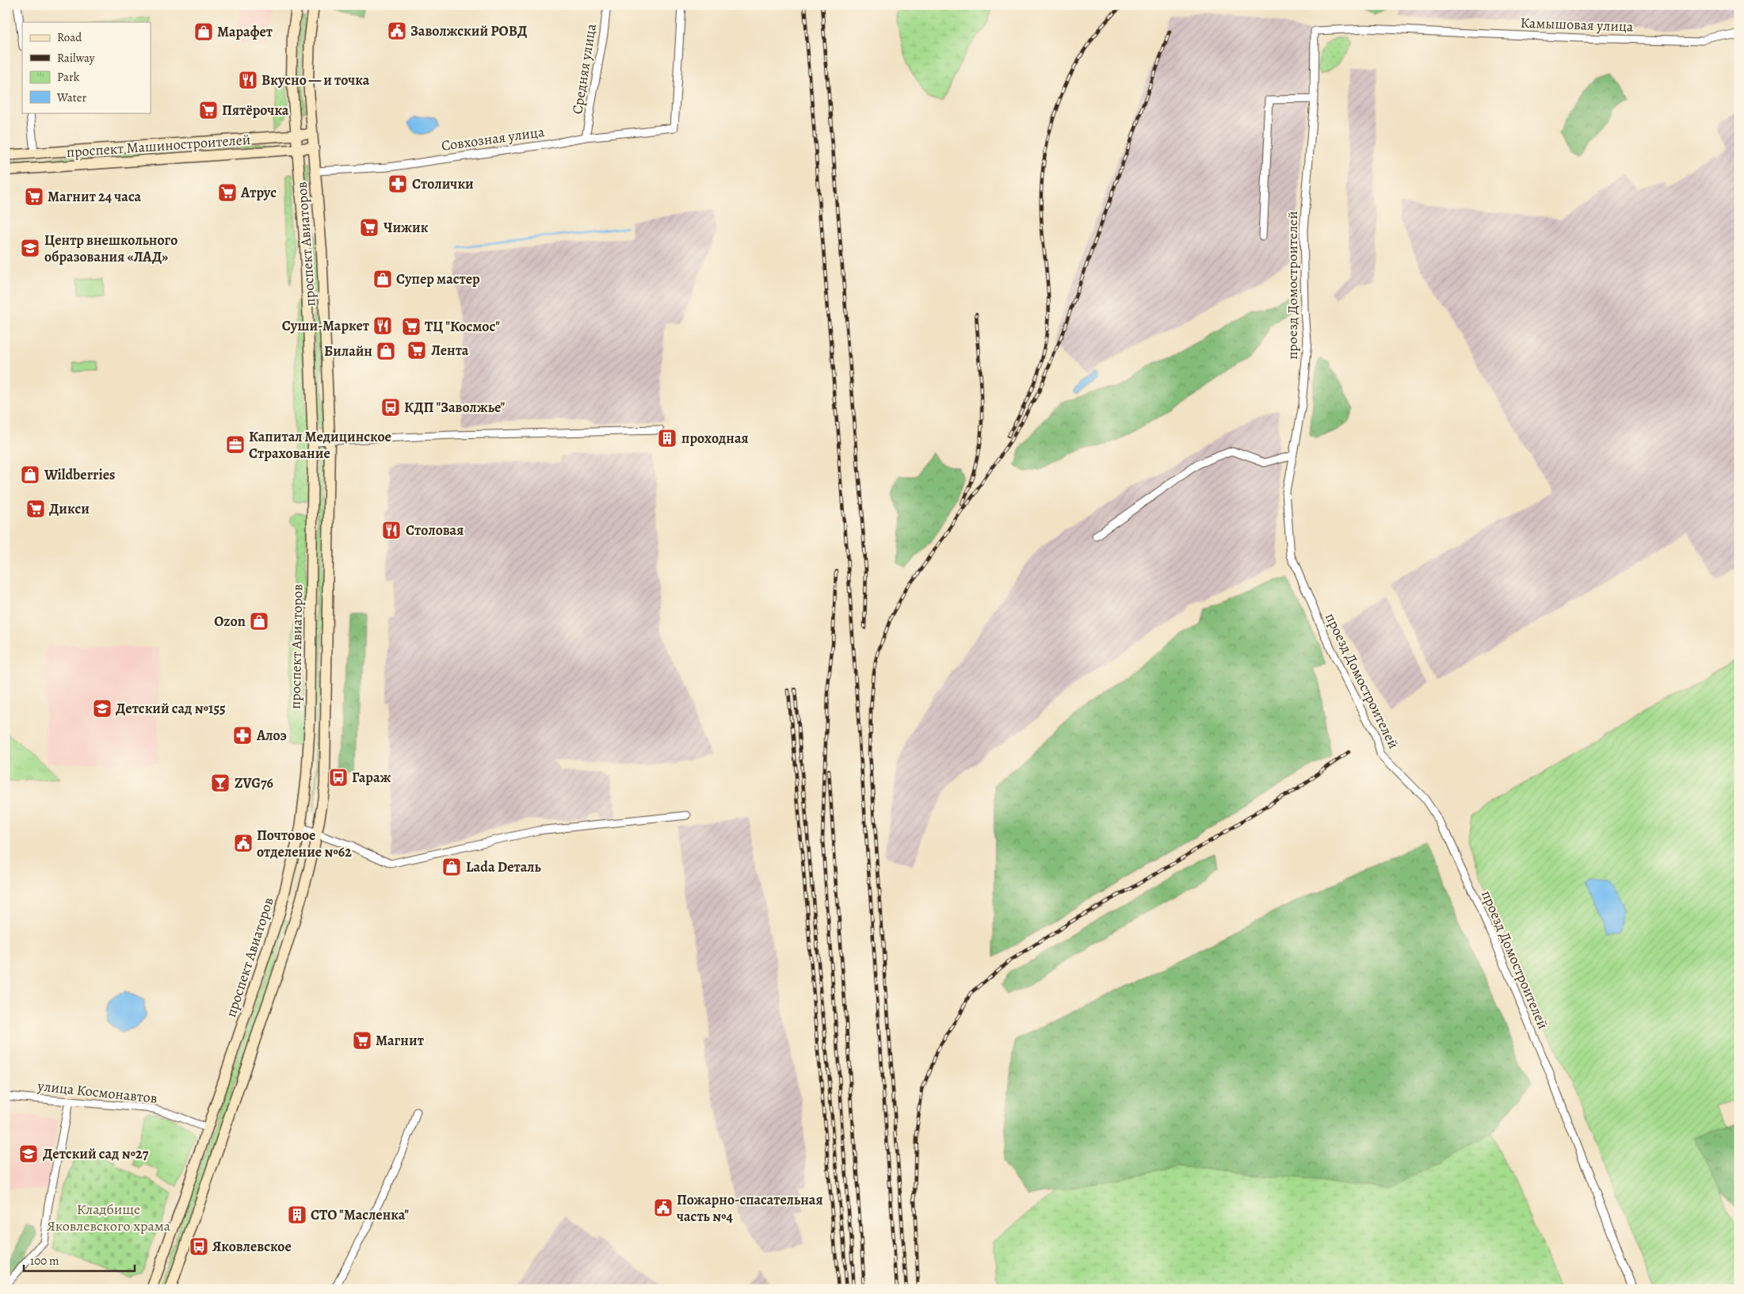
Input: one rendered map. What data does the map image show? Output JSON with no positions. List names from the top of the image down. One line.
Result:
{"streets":{"main road":["проспект Машиностроителей","проспект Авиаторов"],"street":["Камышовая улица","Средняя улица","Совхозная улица","проезд Домостроителей","улица Космонавтов"]},"crossings":[["Камышовая улица","проезд Домостроителей"],["Средняя улица","Совхозная улица"],["Совхозная улица","проспект Авиаторов"],["проспект Машиностроителей","проспект Авиаторов"],["проспект Авиаторов","улица Космонавтов"]],"parks":["Кладбище Яковлевского храма"],"places":{"public building":["Заволжский РОВД","Почтовое отделение №62","Пожарно-спасательная часть №4"],"shop":["Марафет","Супер мастер","Билайн","Wildberries","Ozon","Lada Dеталь"],"restaurant":["Вкусно — и точка","Суши-Маркет","Столовая"],"supermarket":["Пятёрочка","Атрус","Магнит 24 часа","Чижик","ТЦ \"Космос\"","Лента","Дикси","Магнит"],"pharmacy":["Столички","Алоэ"],"school or university":["Центр внешкольного образования «ЛАД»","Детский сад №155","Детский сад №27"],"bus stop":["КДП \"Заволжье\"","Гараж","Яковлевское"],"building":["проходная","СТО \"Масленка\""],"office":["Капитал Медицинское Страхование"],"bar":["ZVG76"]},"legend":["Road","Railway","Park","Water"],"scale_bar":"100 m"}
